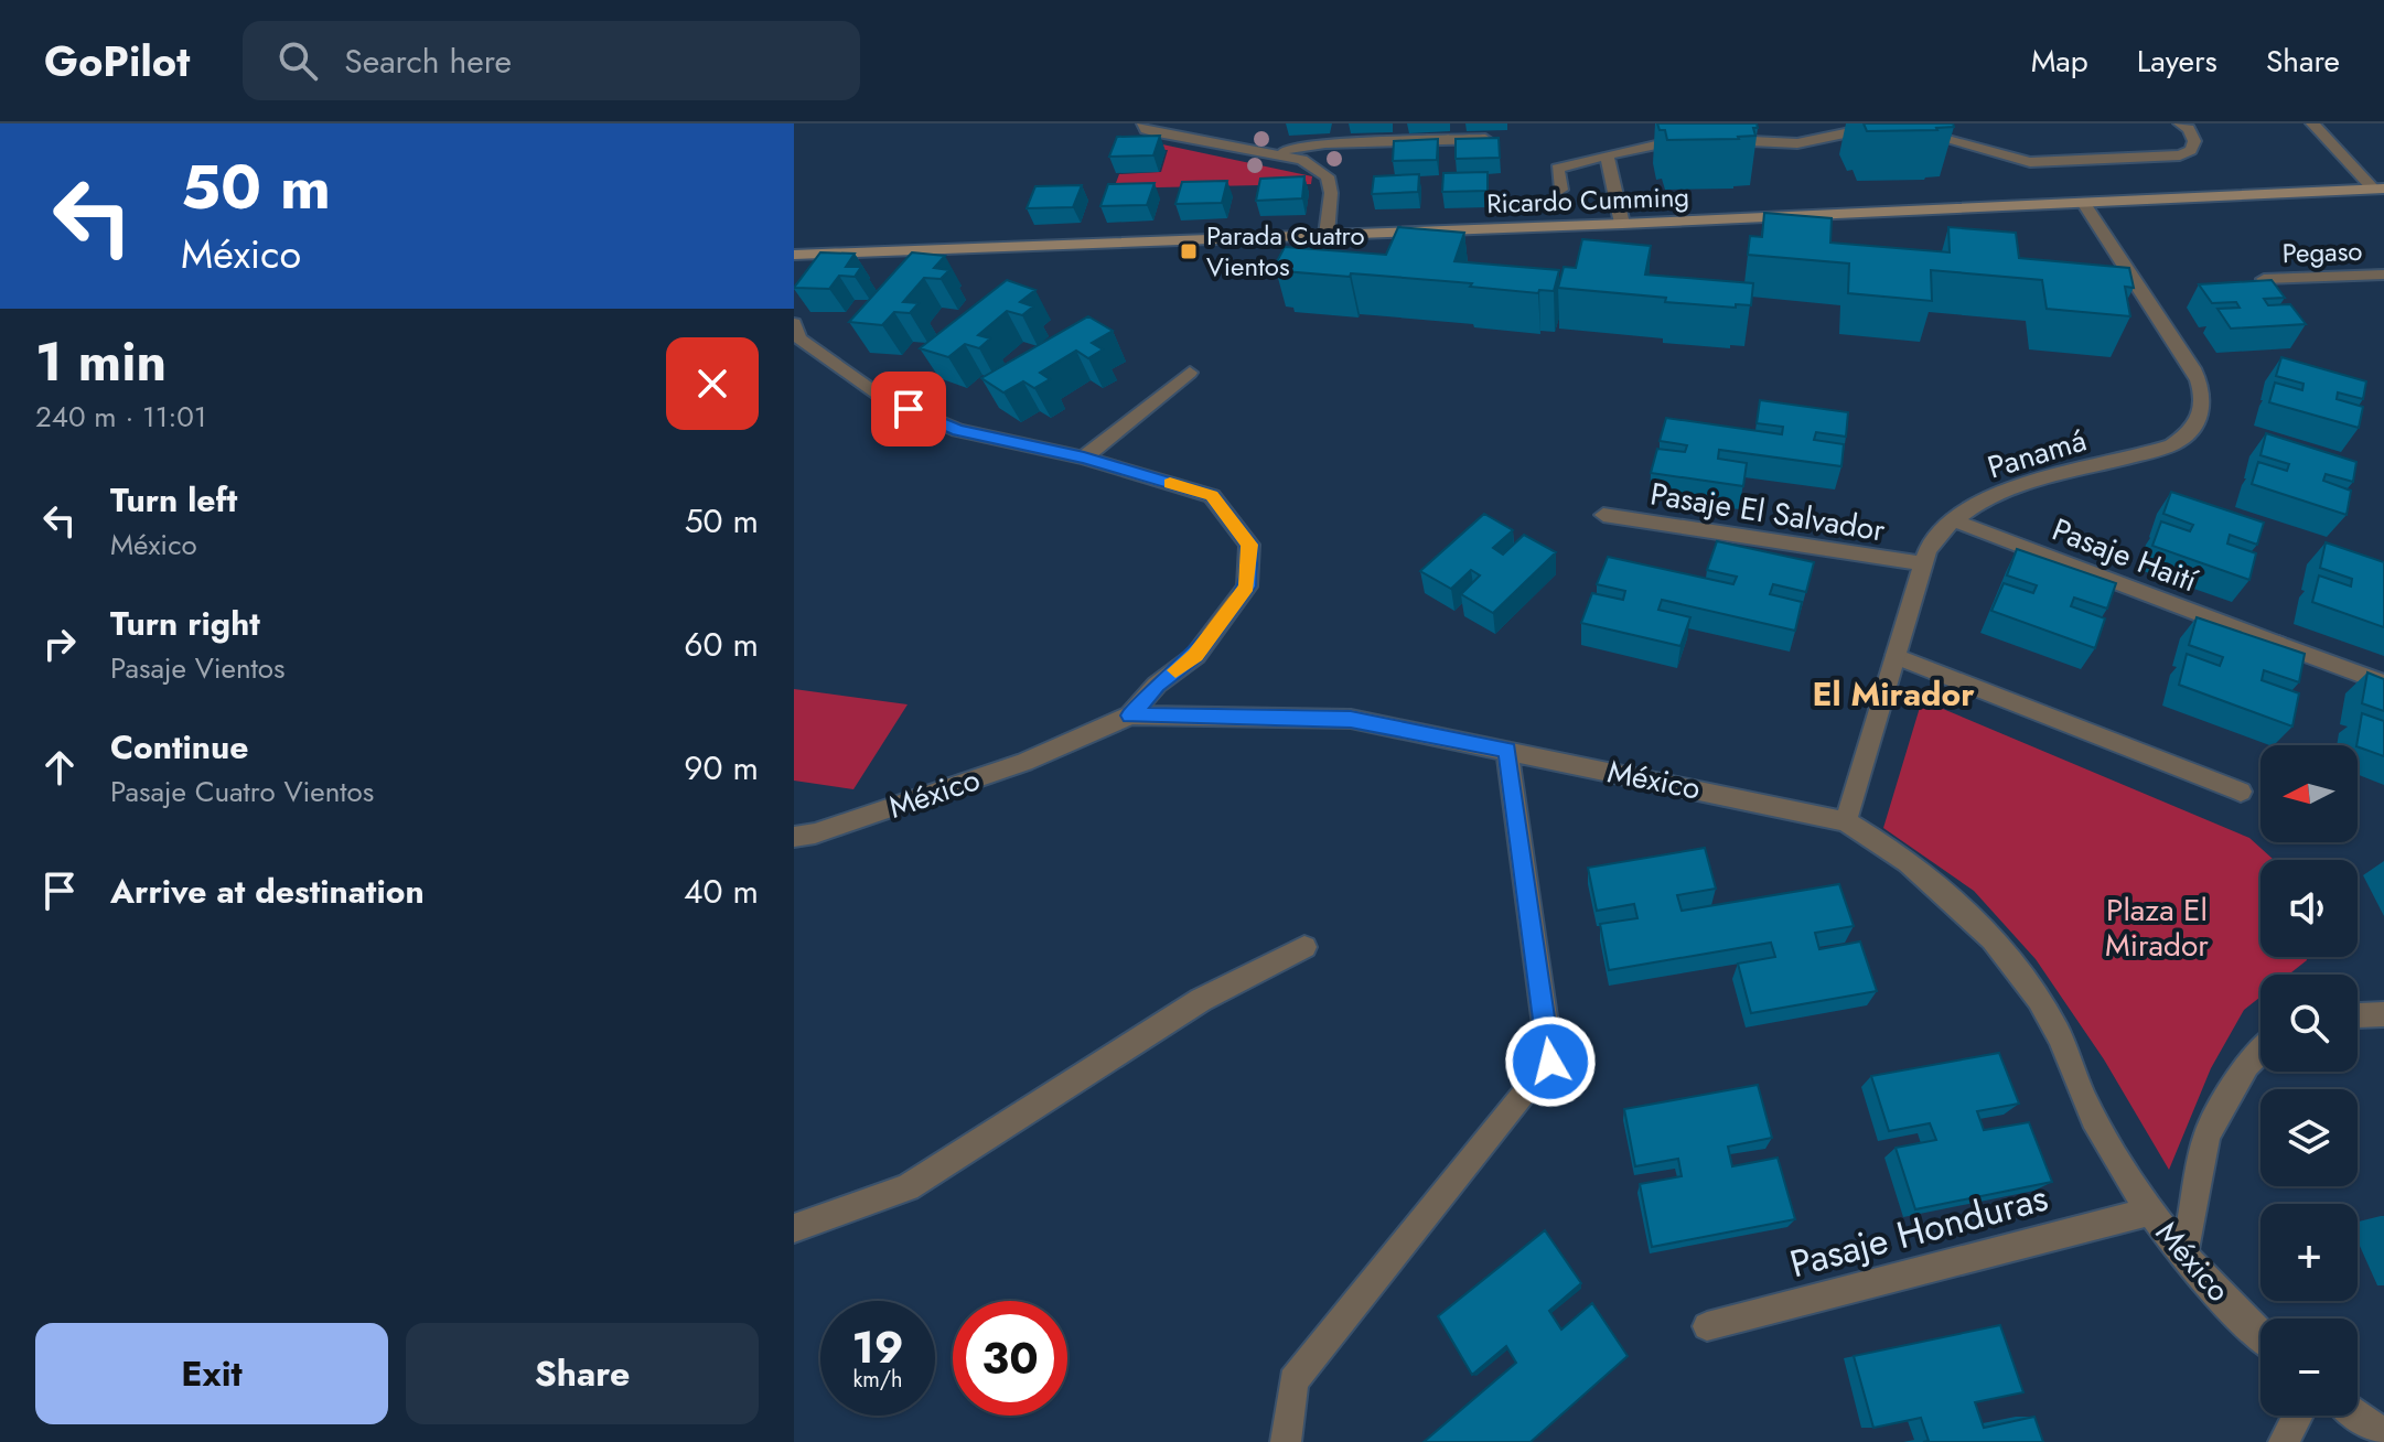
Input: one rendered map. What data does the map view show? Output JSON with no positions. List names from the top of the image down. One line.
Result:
{"streets":{"main road":["Ricardo Cumming"],"street":["Pegaso","Panamá","Pasaje El Salvador","Pasaje Haití","México","Pasaje Honduras"]},"crossings":[["Ricardo Cumming","Panamá"],["Panamá","Pasaje El Salvador"],["Panamá","Pasaje Haití"],["Panamá","México"],["México","Pasaje Honduras"]],"districts":["El Mirador"],"parks":["Plaza El Mirador"],"places":{"transit":["Parada Cuatro Vientos"]},"north":"left","page":{"header":"GoPilot","search":"Search here","nav":["Map","Layers","Share"],"turn":["50 m","México"],"heading":["1 min","240 m · 11:01"],"list":[{"name":"Turn left","note":"México","value":"50 m"},{"name":"Turn right","note":"Pasaje Vientos","value":"60 m"},{"name":"Continue","note":"Pasaje Cuatro Vientos","value":"90 m"},{"name":"Arrive at destination","value":"40 m"}],"map_buttons":["+","−"],"speed":"19 km/h","limit":"30","buttons":["Exit","Share"]}}
